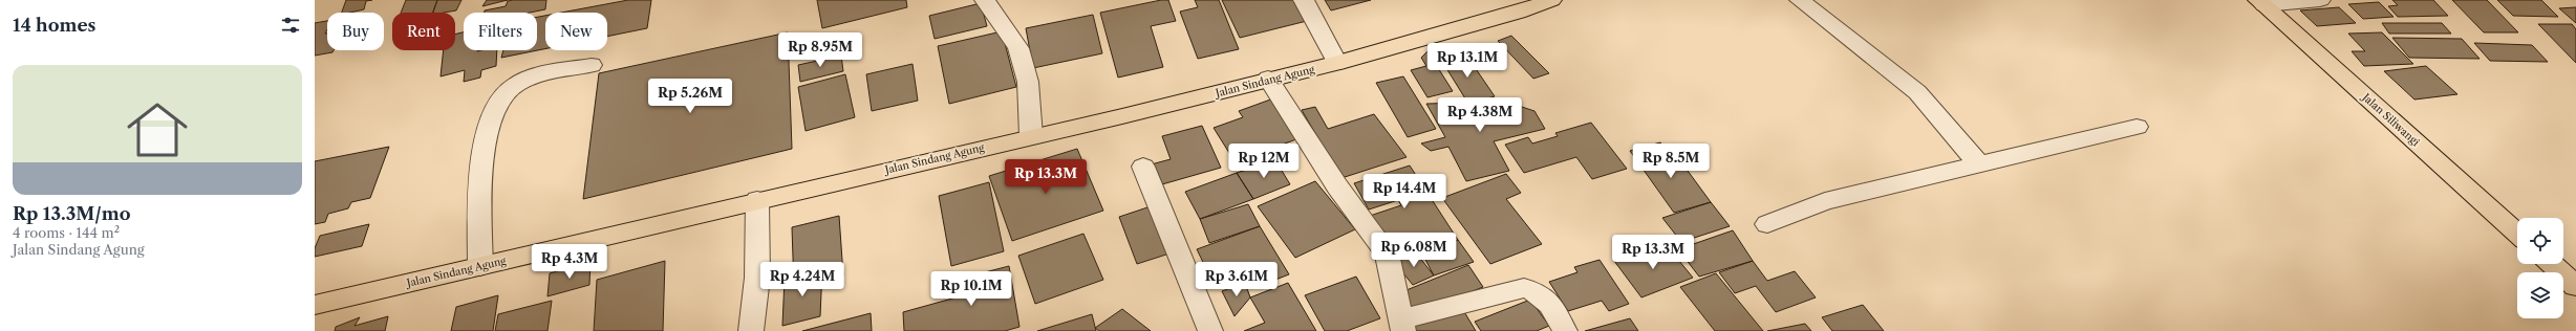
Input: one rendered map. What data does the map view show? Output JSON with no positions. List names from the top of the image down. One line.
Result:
{"streets":{"main road":["Jalan Sindang Agung","Jalan Siliwangi"]},"page":{"heading":"14 homes","chip":["Buy","Rent","Filters","New"],"price":["Rp 8.95M","Rp 13.1M","Rp 5.26M","Rp 4.38M","Rp 12M","Rp 8.5M","Rp 13.3M","Rp 14.4M","Rp 6.08M","Rp 13.3M","Rp 4.3M","Rp 4.24M","Rp 3.61M","Rp 10.1M"],"list":[{"name":"Rp 13.3M/mo","note":"4 rooms · 144 m² · Jalan Sindang Agung"}]}}
